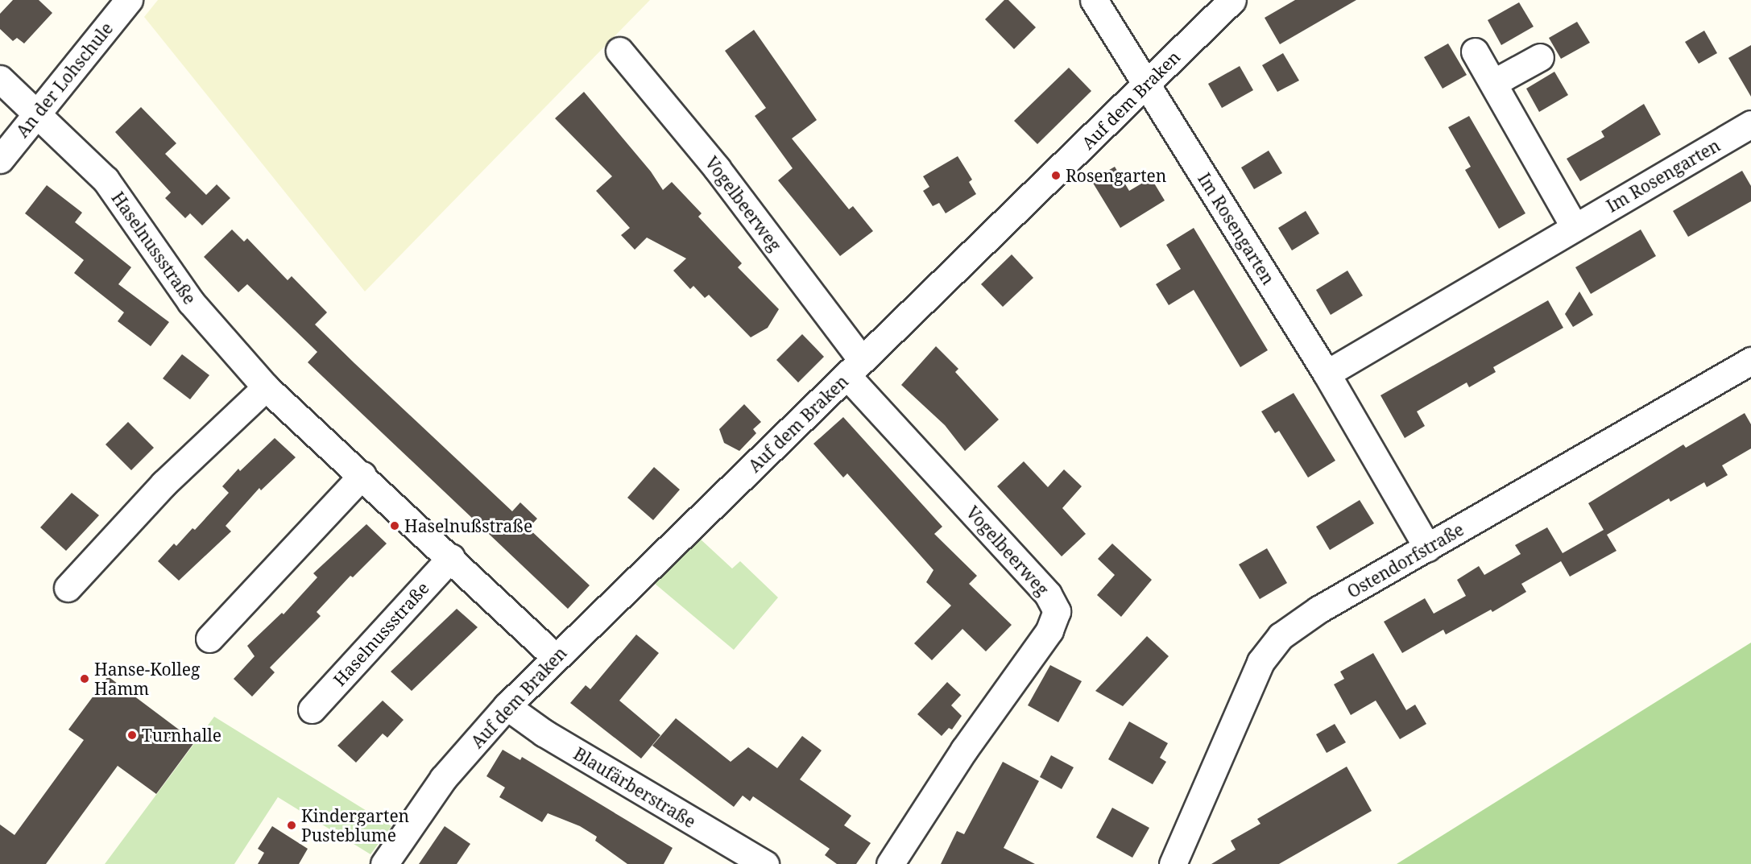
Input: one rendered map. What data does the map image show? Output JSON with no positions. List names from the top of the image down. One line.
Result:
{"streets":{"street":["An der Lohschule","Auf dem Braken","Im Rosengarten","Vogelbeerweg","Haselnussstraße","Ostendorfstraße","Blaufärberstraße"]},"crossings":[["An der Lohschule","Haselnussstraße"],["Auf dem Braken","Im Rosengarten"],["Auf dem Braken","Vogelbeerweg"],["Auf dem Braken","Haselnussstraße"],["Auf dem Braken","Blaufärberstraße"],["Im Rosengarten","Ostendorfstraße"]],"places":["Rosengarten","Haselnußstraße","Hanse-Kolleg Hamm","Turnhalle","Kindergarten Pusteblume"]}
